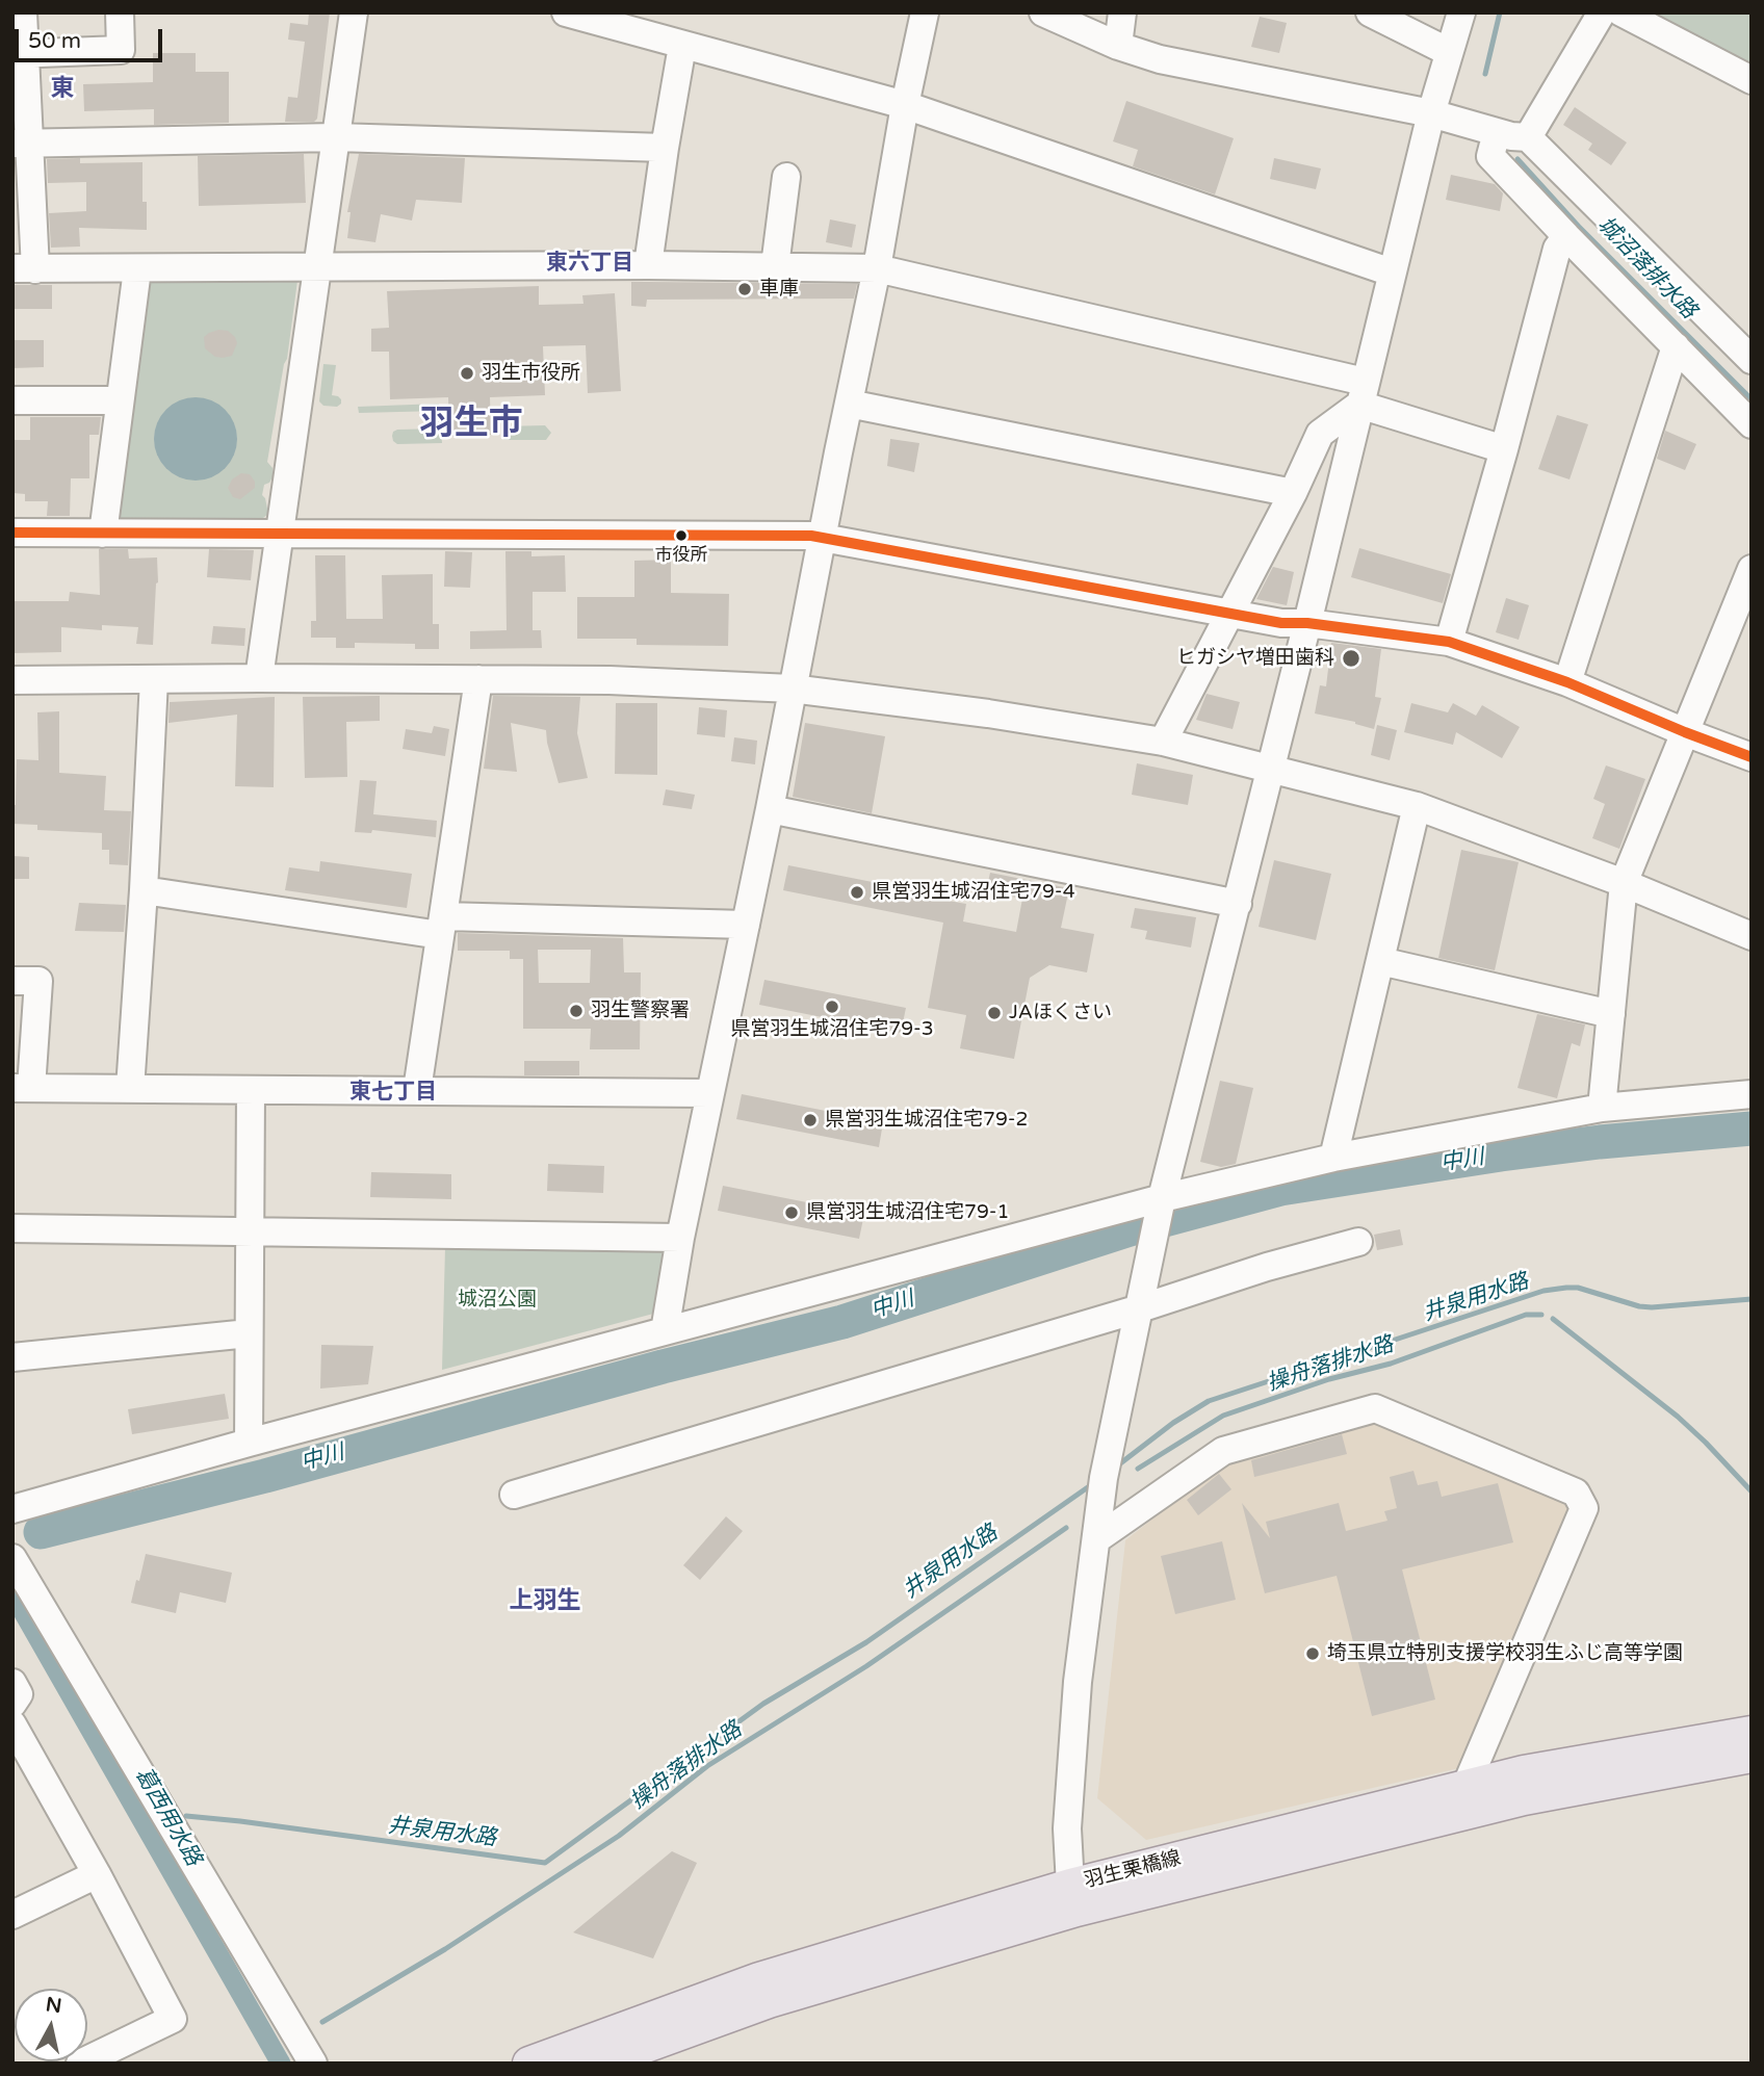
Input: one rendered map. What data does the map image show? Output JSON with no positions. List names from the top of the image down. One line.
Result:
{"streets":{"main road":["羽生栗橋線"]},"districts":["東","東六丁目","羽生市","東七丁目","上羽生"],"water":["城沼落排水路","中川","井泉用水路","操舟落排水路","葛西用水路"],"parks":["城沼公園"],"places":["車庫","羽生市役所","市役所","ヒガシヤ増田歯科","県営羽生城沼住宅79-4","県営羽生城沼住宅79-3","羽生警察署","JAほくさい","県営羽生城沼住宅79-2","県営羽生城沼住宅79-1","埼玉県立特別支援学校羽生ふじ高等学園"],"scale_bar":"50 m","north":"top"}
